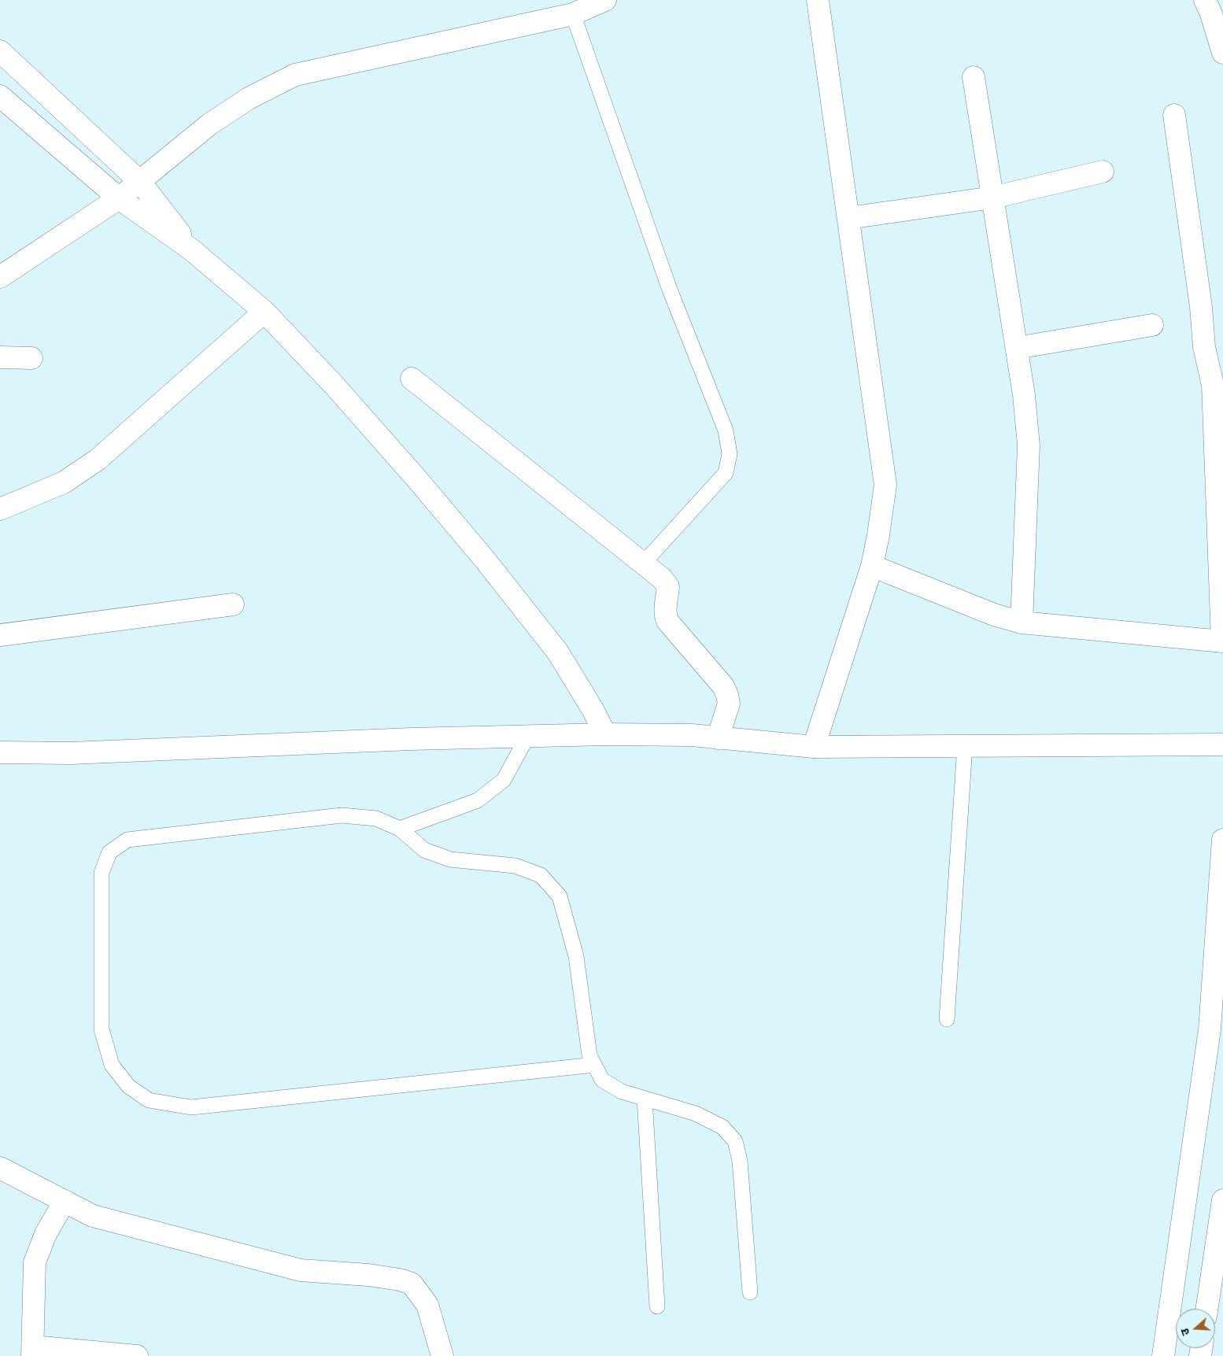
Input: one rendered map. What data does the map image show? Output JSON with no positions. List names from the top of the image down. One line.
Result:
{"north":"left"}
